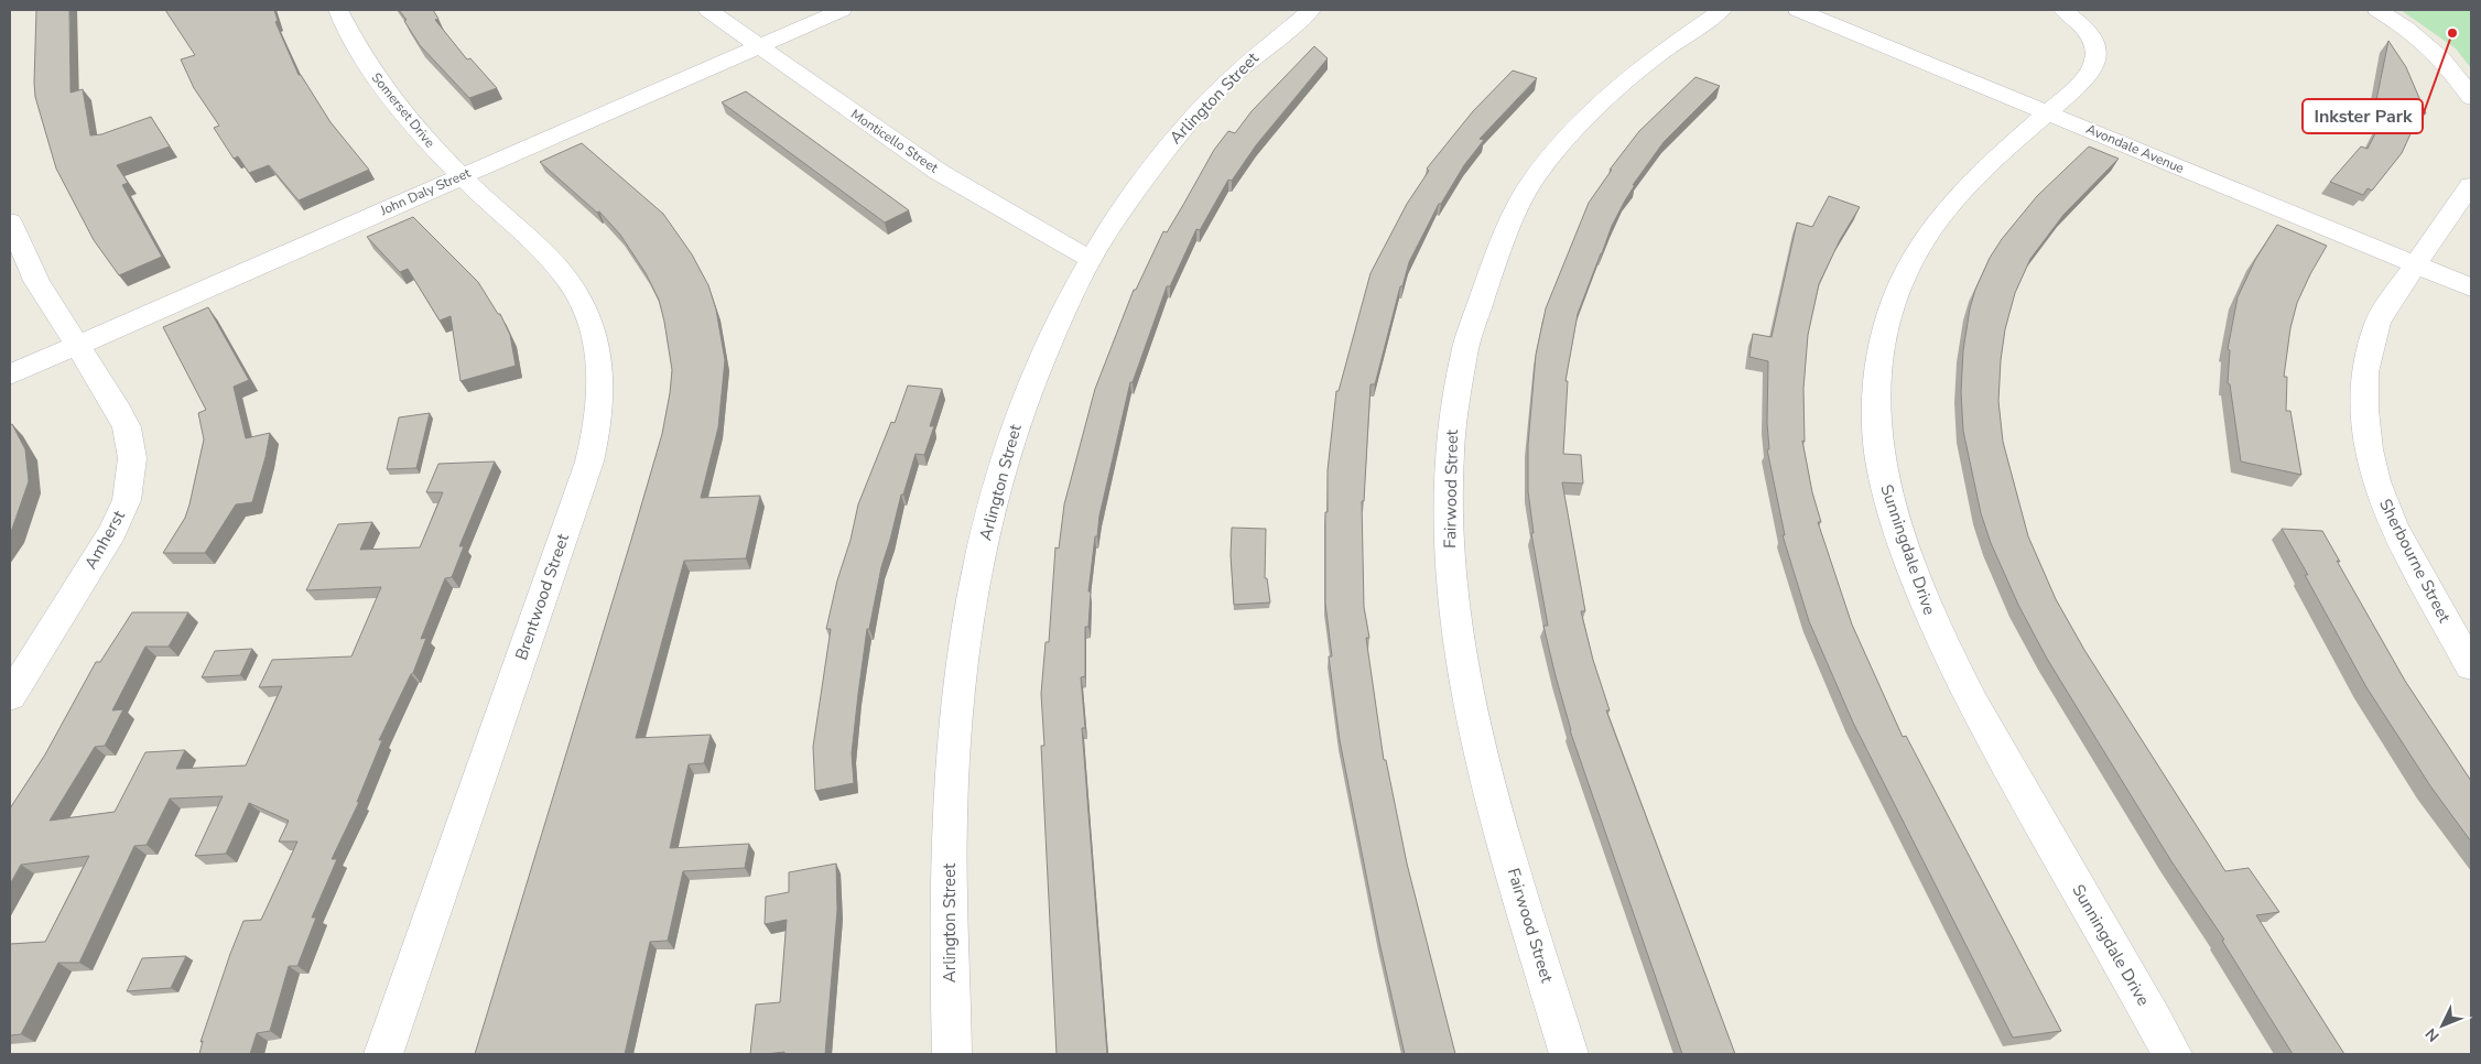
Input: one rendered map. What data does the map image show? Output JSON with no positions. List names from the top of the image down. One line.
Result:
{"streets":{"street":["Arlington Street","Somerset Drive","Monticello Street","Avondale Avenue","John Daly Street","Fairwood Street","Amherst","Sunningdale Drive","Sherbourne Street","Brentwood Street"]},"crossings":[["Arlington Street","Monticello Street"],["Somerset Drive","John Daly Street"],["Somerset Drive","Brentwood Street"],["Monticello Street","John Daly Street"],["Avondale Avenue","Sunningdale Drive"],["Avondale Avenue","Sherbourne Street"],["John Daly Street","Amherst"],["John Daly Street","Brentwood Street"]],"places":["Inkster Park"],"north":"bottom left"}
